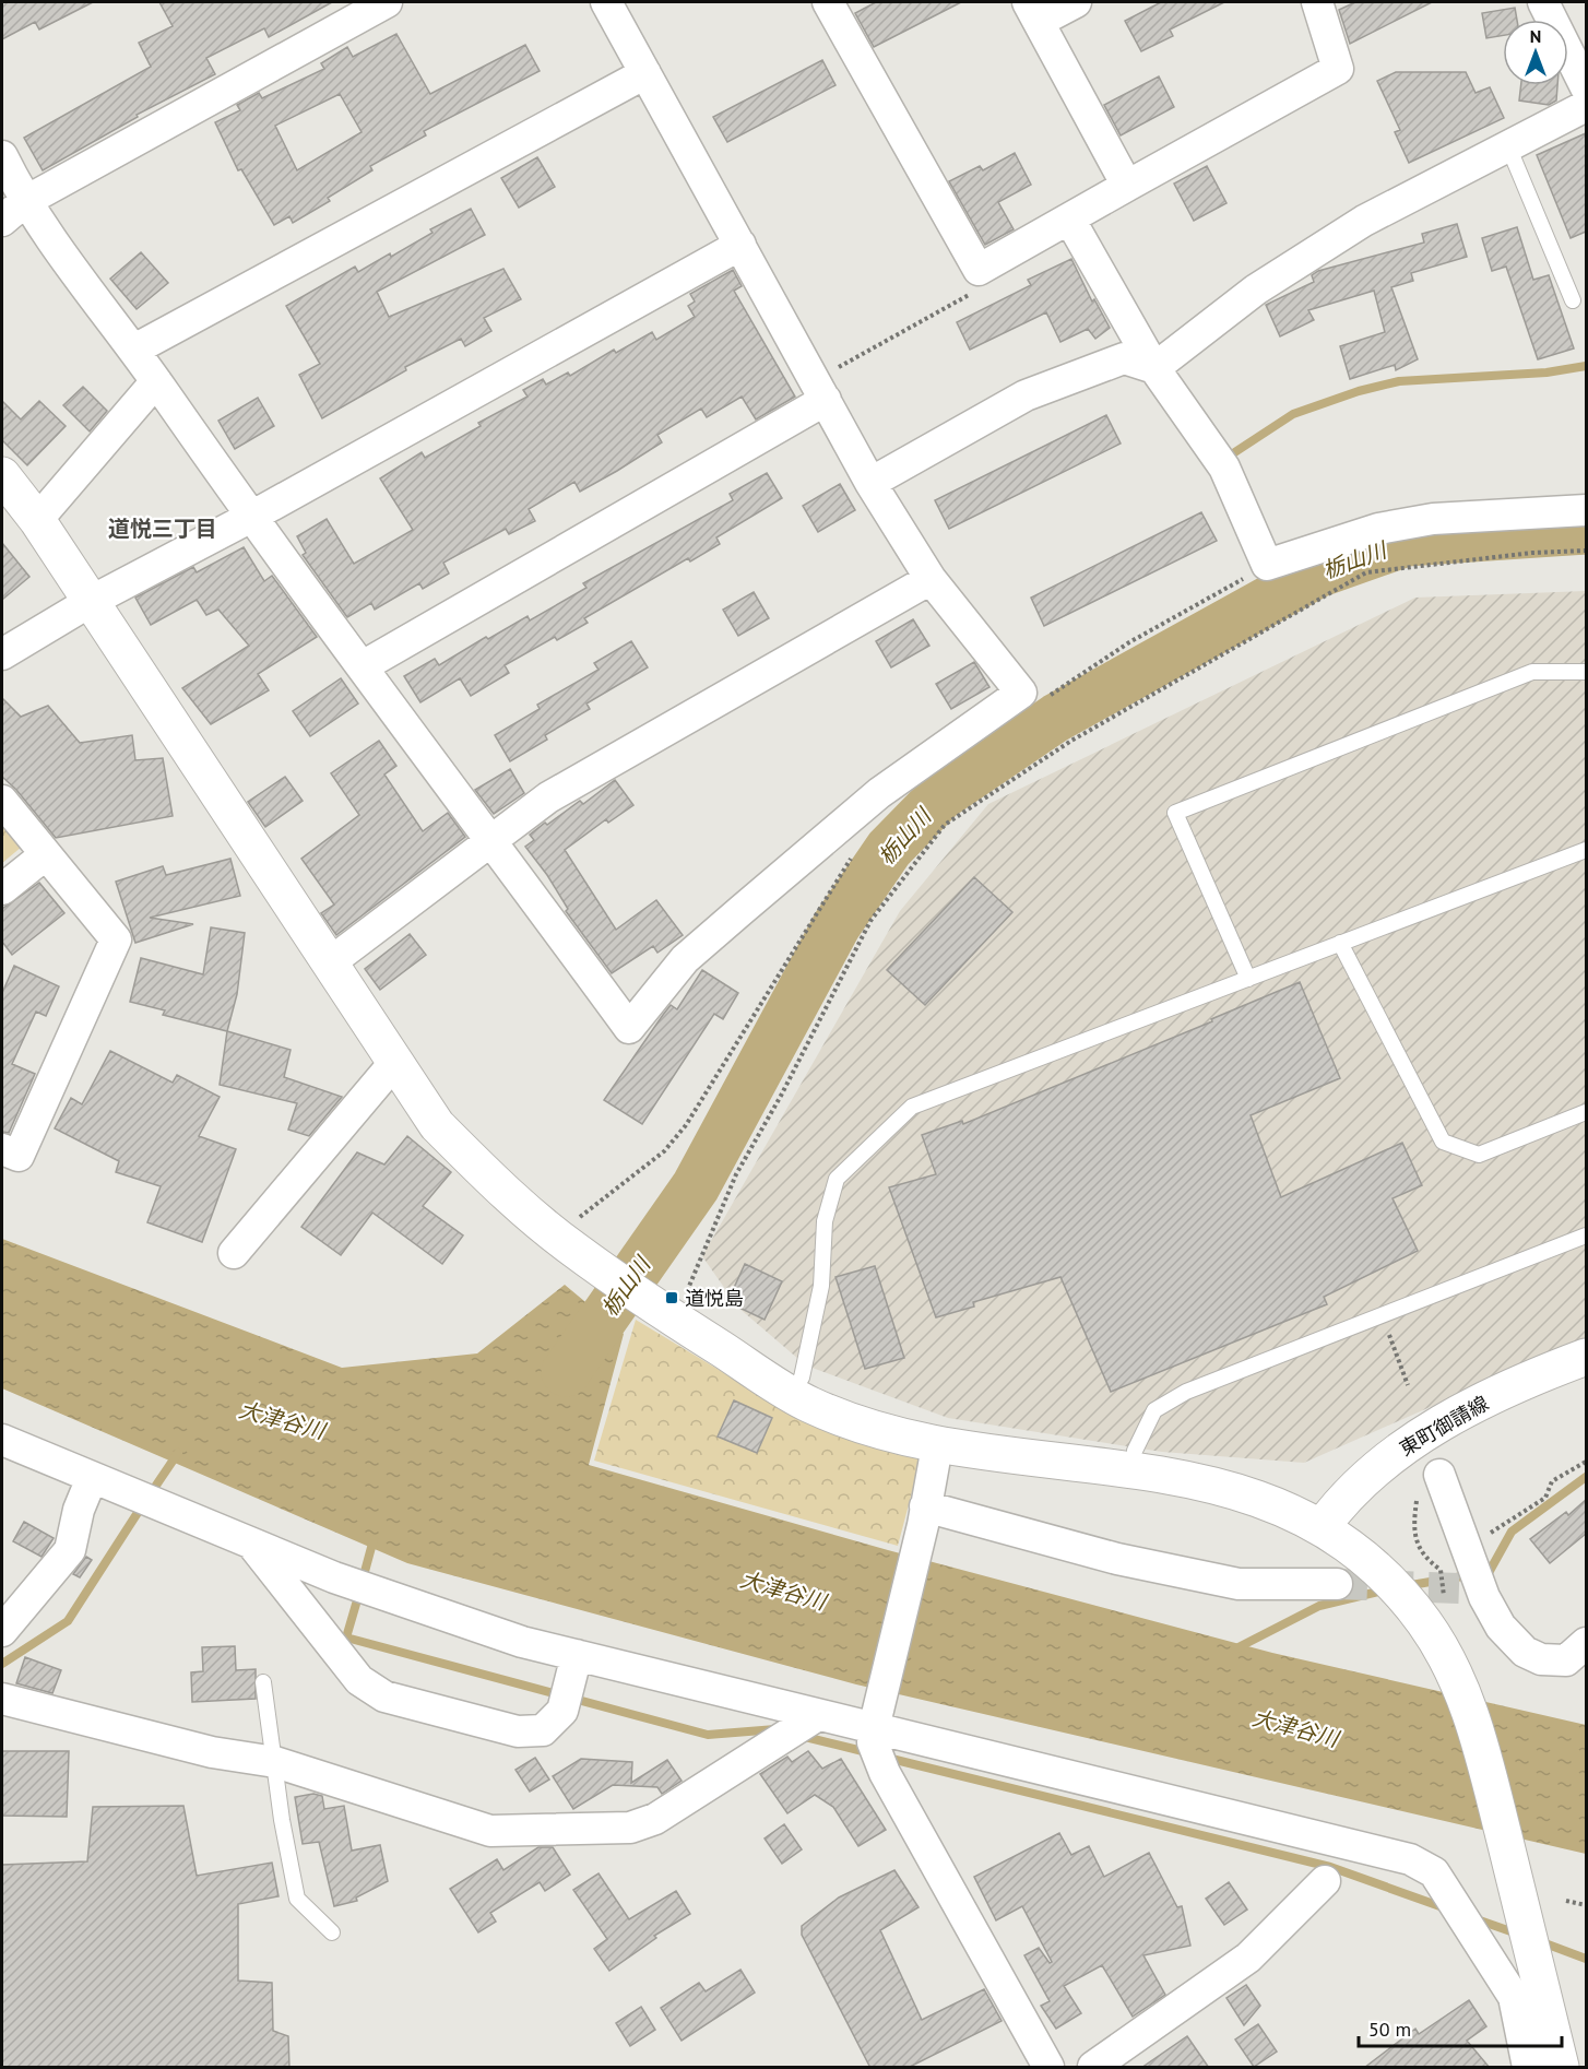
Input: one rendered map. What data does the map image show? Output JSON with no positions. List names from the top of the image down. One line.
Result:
{"streets":{"street":["東町御請線"]},"districts":["道悦三丁目"],"water":["栃山川","大津谷川"],"places":{"transit":["道悦島"]},"scale_bar":"50 m","north":"top"}
